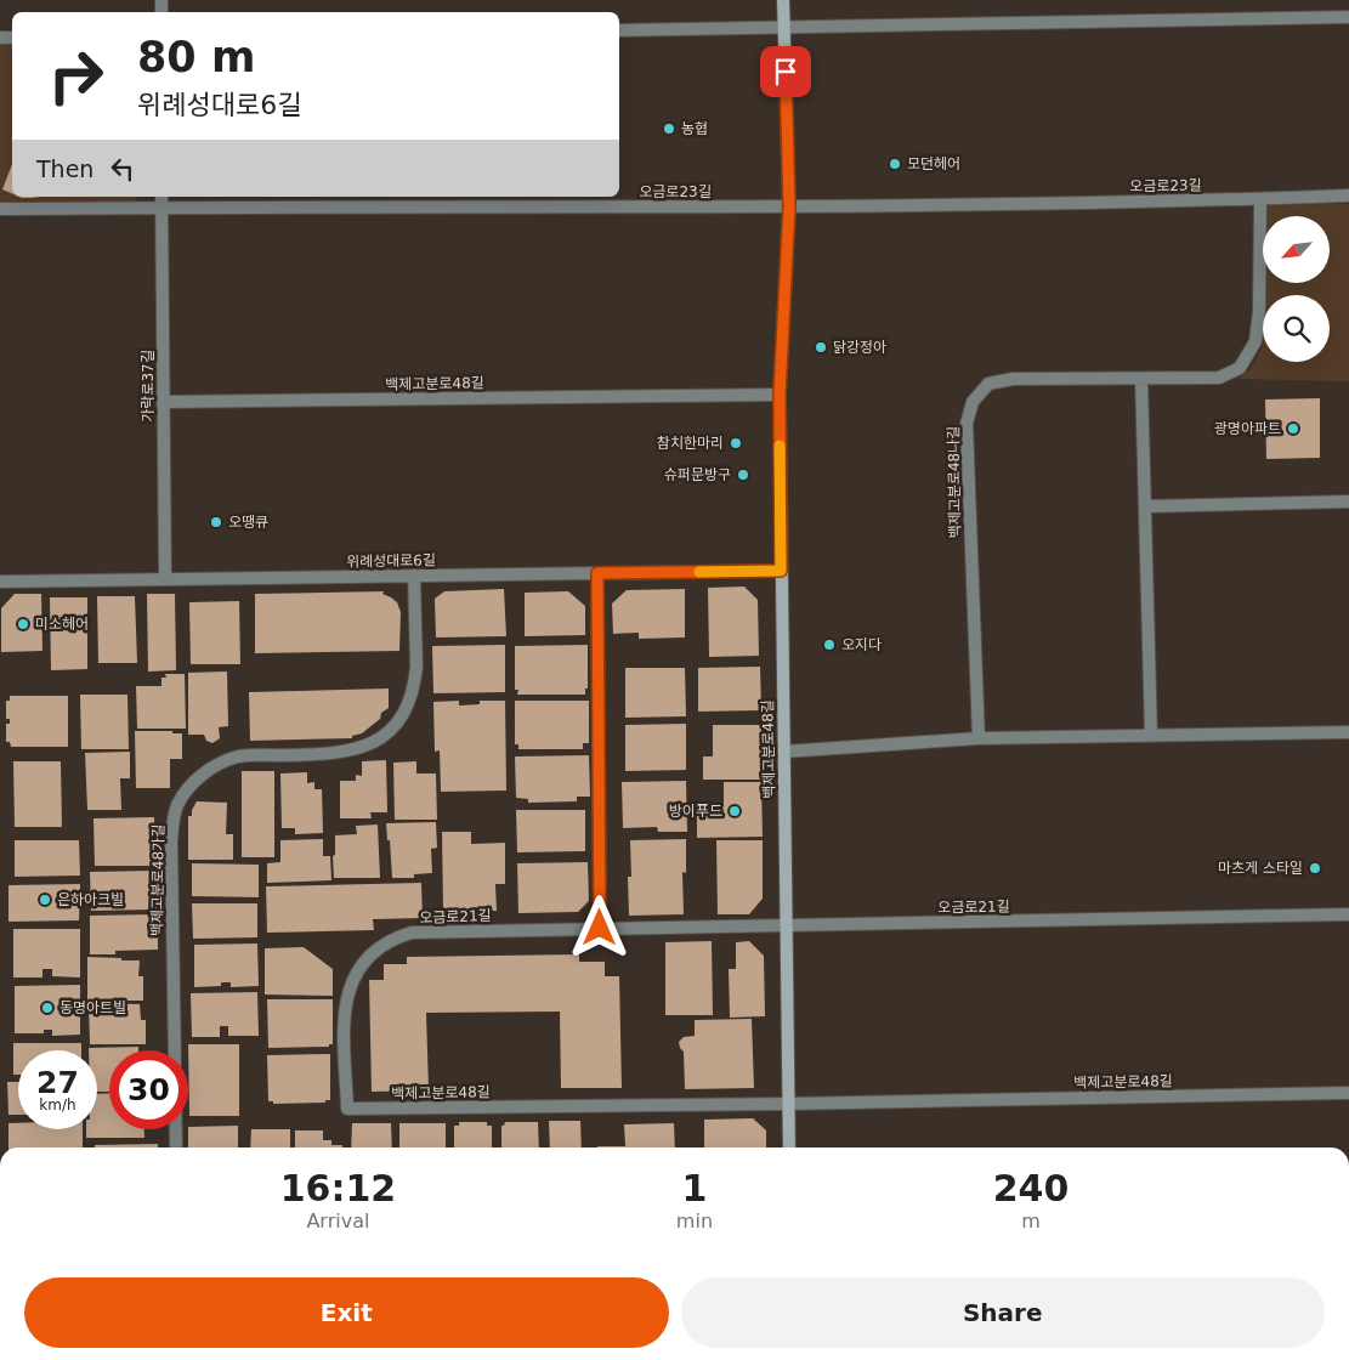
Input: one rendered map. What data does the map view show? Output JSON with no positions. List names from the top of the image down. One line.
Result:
{"streets":{"street":["오금로23길","백제고분로48길","가락로37길","백제고분로48나길","위례성대로6길","백제고분로48가길","오금로21길"]},"crossings":[["오금로23길","백제고분로48길"],["오금로23길","가락로37길"],["오금로23길","백제고분로48나길"],["백제고분로48길","가락로37길"],["백제고분로48길","위례성대로6길"],["백제고분로48길","오금로21길"],["가락로37길","위례성대로6길"],["위례성대로6길","백제고분로48가길"]],"places":["농협","모던헤어","닭강정아","광명아파트","참치한마리","슈퍼문방구","오땡큐","미소헤어","오지다","방이푸드","마츠게 스타일","은하아크빌","동명아트빌"],"north":"bottom left","page":{"turn":["80 m","위례성대로6길"],"then":"Then","speed":"27 km/h","limit":"30","eta":["16:12","Arrival","1","min","240","m"],"buttons":["Exit","Share"]}}
